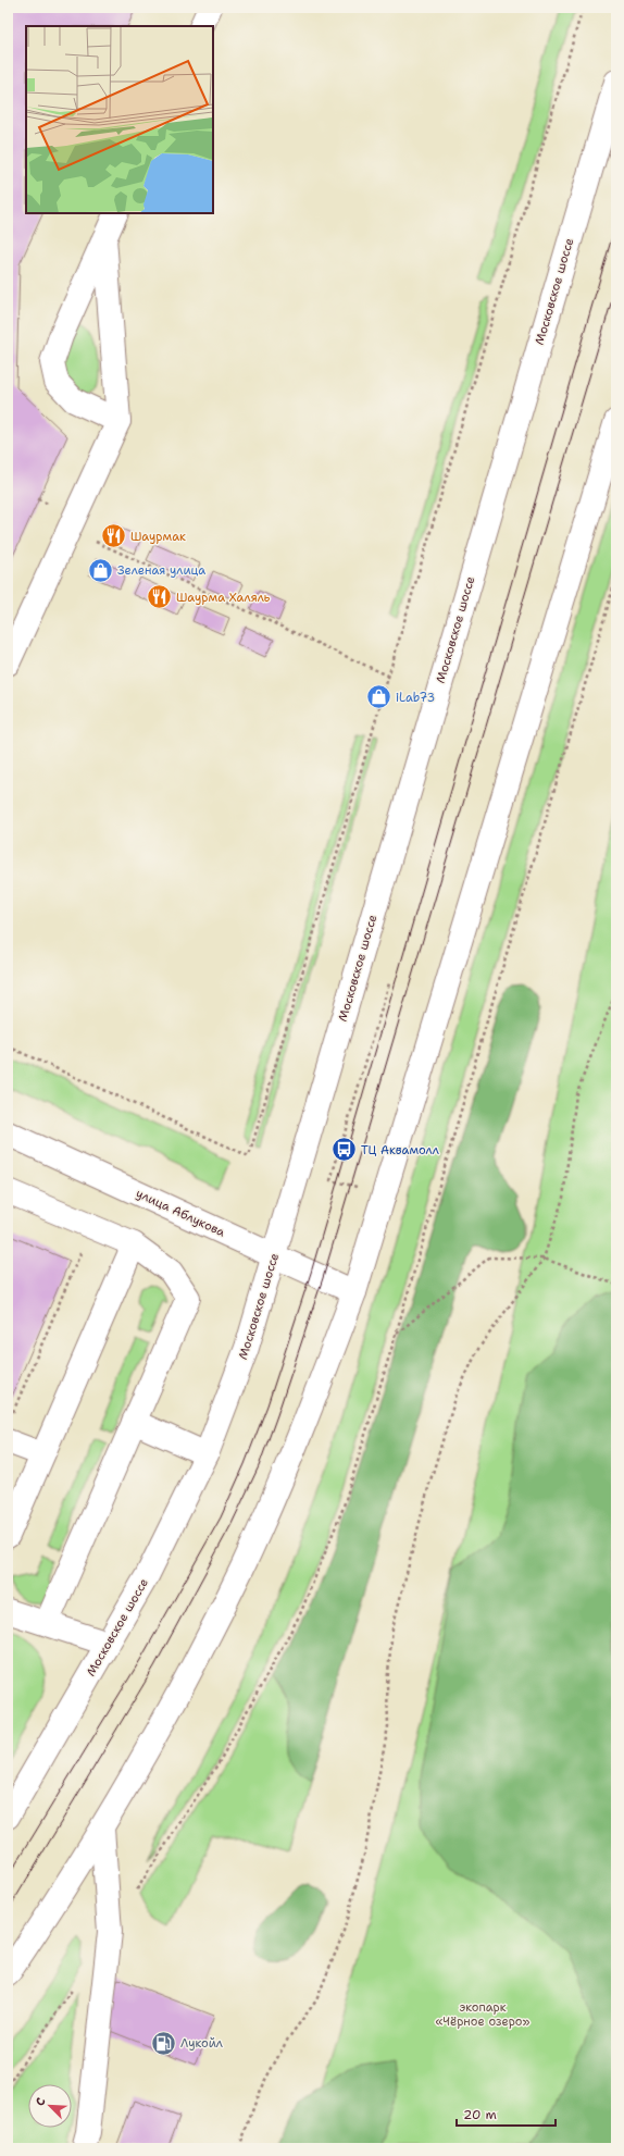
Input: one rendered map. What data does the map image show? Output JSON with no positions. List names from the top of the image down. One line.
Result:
{"streets":{"main road":["Московское шоссе","улица Аблукова"]},"crossings":[["Московское шоссе","улица Аблукова"]],"parks":["экопарк «Чёрное озеро»"],"places":{"restaurant":["Шаурмак","Шаурма Халяль"],"shop":["Зеленая улица","iLab73"],"bus stop":["ТЦ Аквамолл"],"fuel station":["Лукойл"]},"scale_bar":"20 m","north":"top left"}
